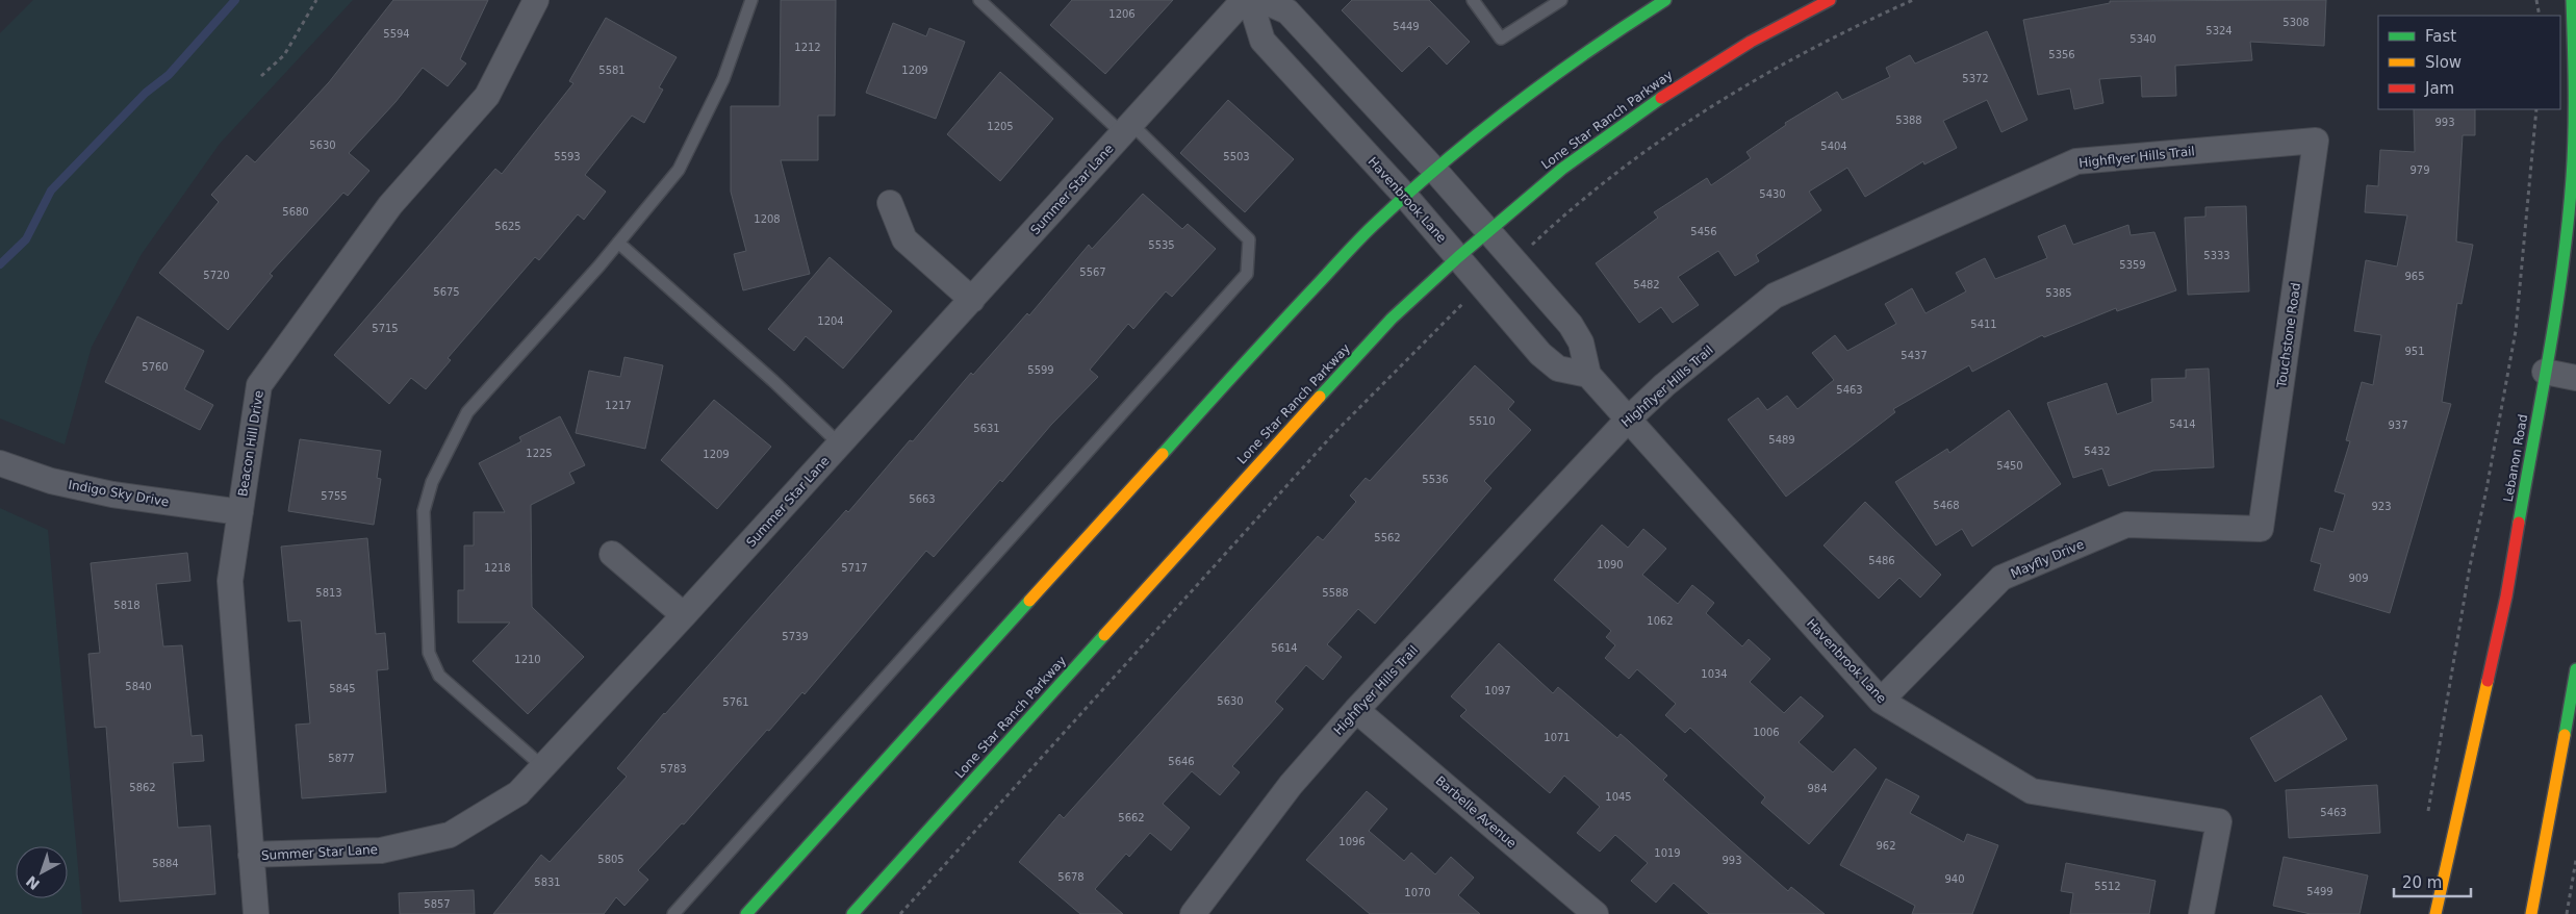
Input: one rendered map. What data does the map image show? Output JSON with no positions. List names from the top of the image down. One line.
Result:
{"streets":{"main road":["Lone Star Ranch Parkway","Lebanon Road"],"street":["Highflyer Hills Trail","Summer Star Lane","Havenbrook Lane","Touchstone Road","Beacon Hill Drive","Indigo Sky Drive","Mayfly Drive","Barbelle Avenue"]},"crossings":[["Lone Star Ranch Parkway","Havenbrook Lane"],["Highflyer Hills Trail","Havenbrook Lane"],["Highflyer Hills Trail","Touchstone Road"],["Highflyer Hills Trail","Barbelle Avenue"],["Summer Star Lane","Beacon Hill Drive"],["Havenbrook Lane","Mayfly Drive"],["Touchstone Road","Mayfly Drive"],["Beacon Hill Drive","Indigo Sky Drive"]],"house_numbers":["1206","5308","5449","5324","5594","5340","1212","5356","5581","1209","5372","5388","993","1205","5630","5404","5593","5503","979","5430","5680","1208","5625","5456","5535","5333","5359","5567","5720","965","5482","5675","5385","1204","5411","5715","951","5437","5760","5599","5463","1217","5510","5414","937","5631","5489","5432","1225","1209","5450","5536","5755","5663","5468","923","5562","5486","1090","1218","5717","909","5813","5588","5818","1062","5739","5614","1210","1034","5840","5845","1097","5630","5761","1006","1071","5877","5646","5783","5862","984","1045","5463","5662","1096","962","1019","5805","993","5884","5678","940","5831","5512","5499","1070","5857"],"legend":["Fast","Slow","Jam"],"scale_bar":"20 m","north":"bottom left"}
